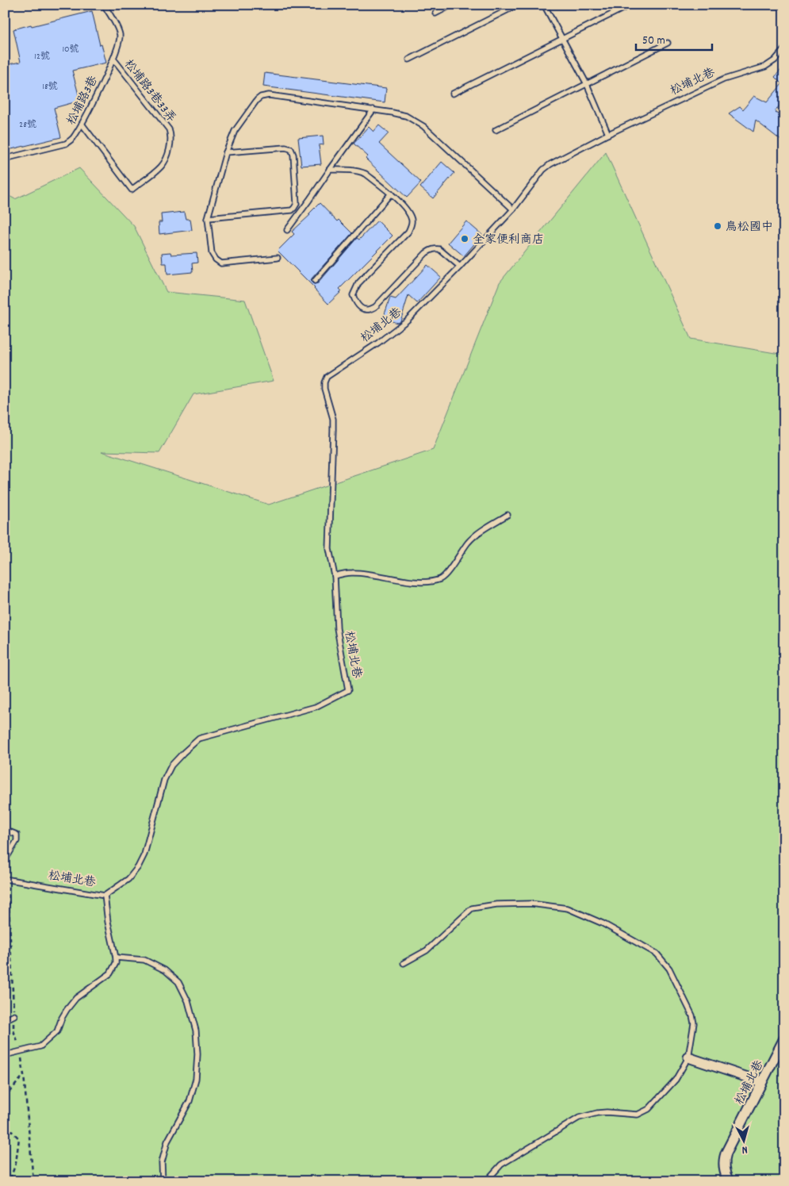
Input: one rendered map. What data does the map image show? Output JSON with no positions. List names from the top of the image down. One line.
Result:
{"streets":{"street":["松埔北巷"],"lane":["松埔路3巷33弄","松埔路3巷"]},"crossings":[["松埔路3巷33弄","松埔路3巷"]],"places":["鳥松國中","全家便利商店"],"house_numbers":["10號","12號","18號","28號"],"scale_bar":"50 m","north":"bottom"}
